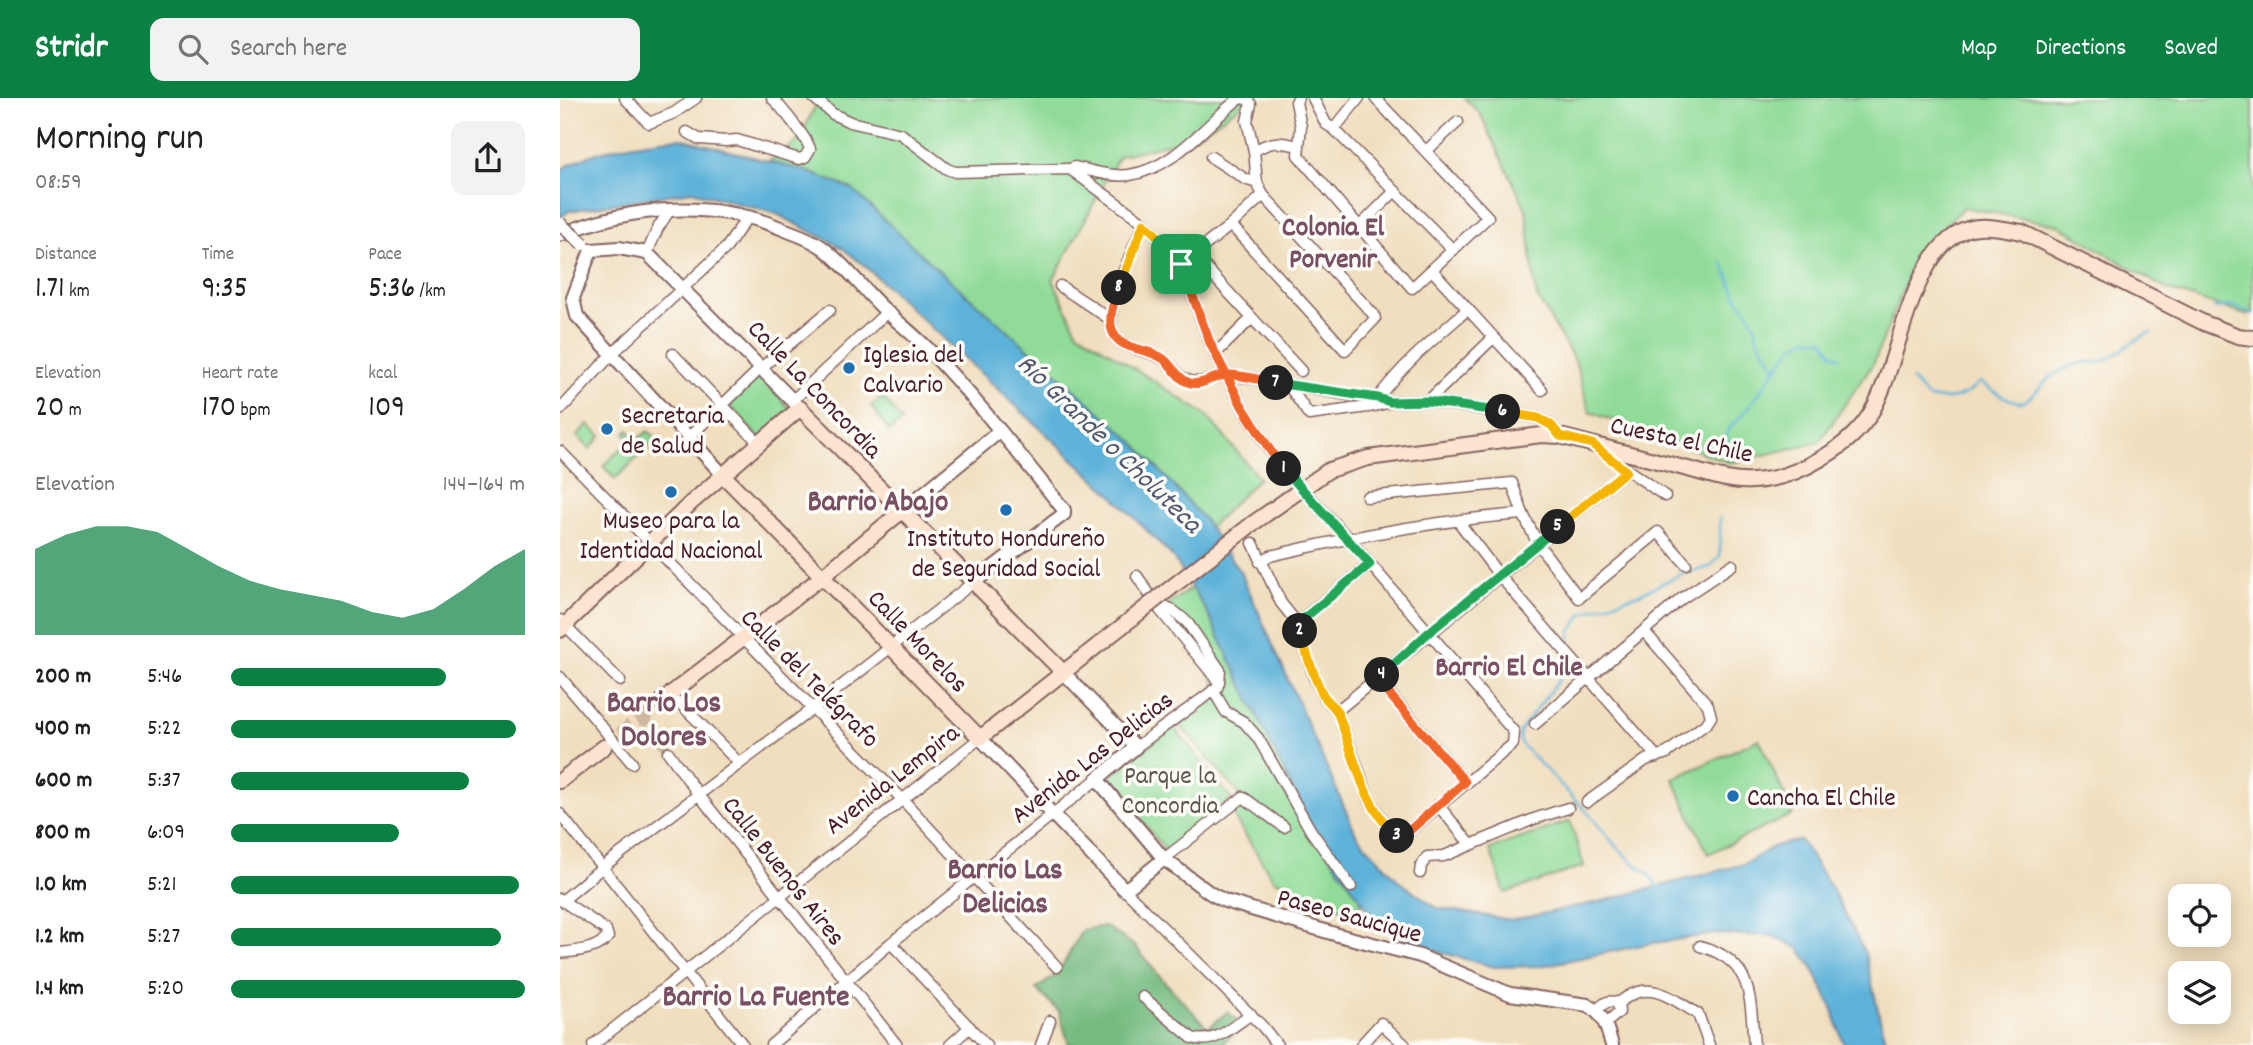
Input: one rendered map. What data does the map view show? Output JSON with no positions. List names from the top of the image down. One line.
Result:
{"streets":{"main road":["Calle La Concordia","Cuesta el Chile","Calle Morelos","Avenida Lempira"],"street":["Calle del Telégrafo","Avenida Las Delicias","Calle Buenos Aires","Paseo Saucique"]},"crossings":[["Calle La Concordia","Avenida Las Delicias"],["Calle La Concordia","Avenida Lempira"],["Cuesta el Chile","Avenida Lempira"],["Calle Morelos","Avenida Las Delicias"],["Calle Morelos","Avenida Lempira"],["Calle del Telégrafo","Avenida Las Delicias"],["Calle del Telégrafo","Avenida Lempira"],["Avenida Las Delicias","Calle Buenos Aires"],["Avenida Las Delicias","Paseo Saucique"],["Avenida Lempira","Calle Buenos Aires"]],"districts":["Colonia El Porvenir","Barrio Abajo","Barrio El Chile","Barrio Los Dolores","Barrio Las Delicias","Barrio La Fuente"],"water":["Río Grande o Choluteca"],"parks":["Parque la Concordia"],"places":["Iglesia del Calvario","Secretaria de Salud","Museo para la Identidad Nacional","Instituto Hondureño de Seguridad Social","Cancha El Chile"],"page":{"header":"Stridr","search":"Search here","nav":["Map","Directions","Saved"],"heading":["Morning run","08:59"],"stats":[["Distance","1.71 km"],["Time","9:35"],["Pace","5:36 /km"],["Elevation","20 m"],["Heart rate","170 bpm"],["kcal","109"]],"pins":["8","7","6","1","5","2","4","3"],"chart":["Elevation","144–164 m"],"list":[{"name":"200 m","note":"5:46"},{"name":"400 m","note":"5:22"},{"name":"600 m","note":"5:37"},{"name":"800 m","note":"6:09"},{"name":"1.0 km","note":"5:21"},{"name":"1.2 km","note":"5:27"},{"name":"1.4 km","note":"5:20"}]}}
